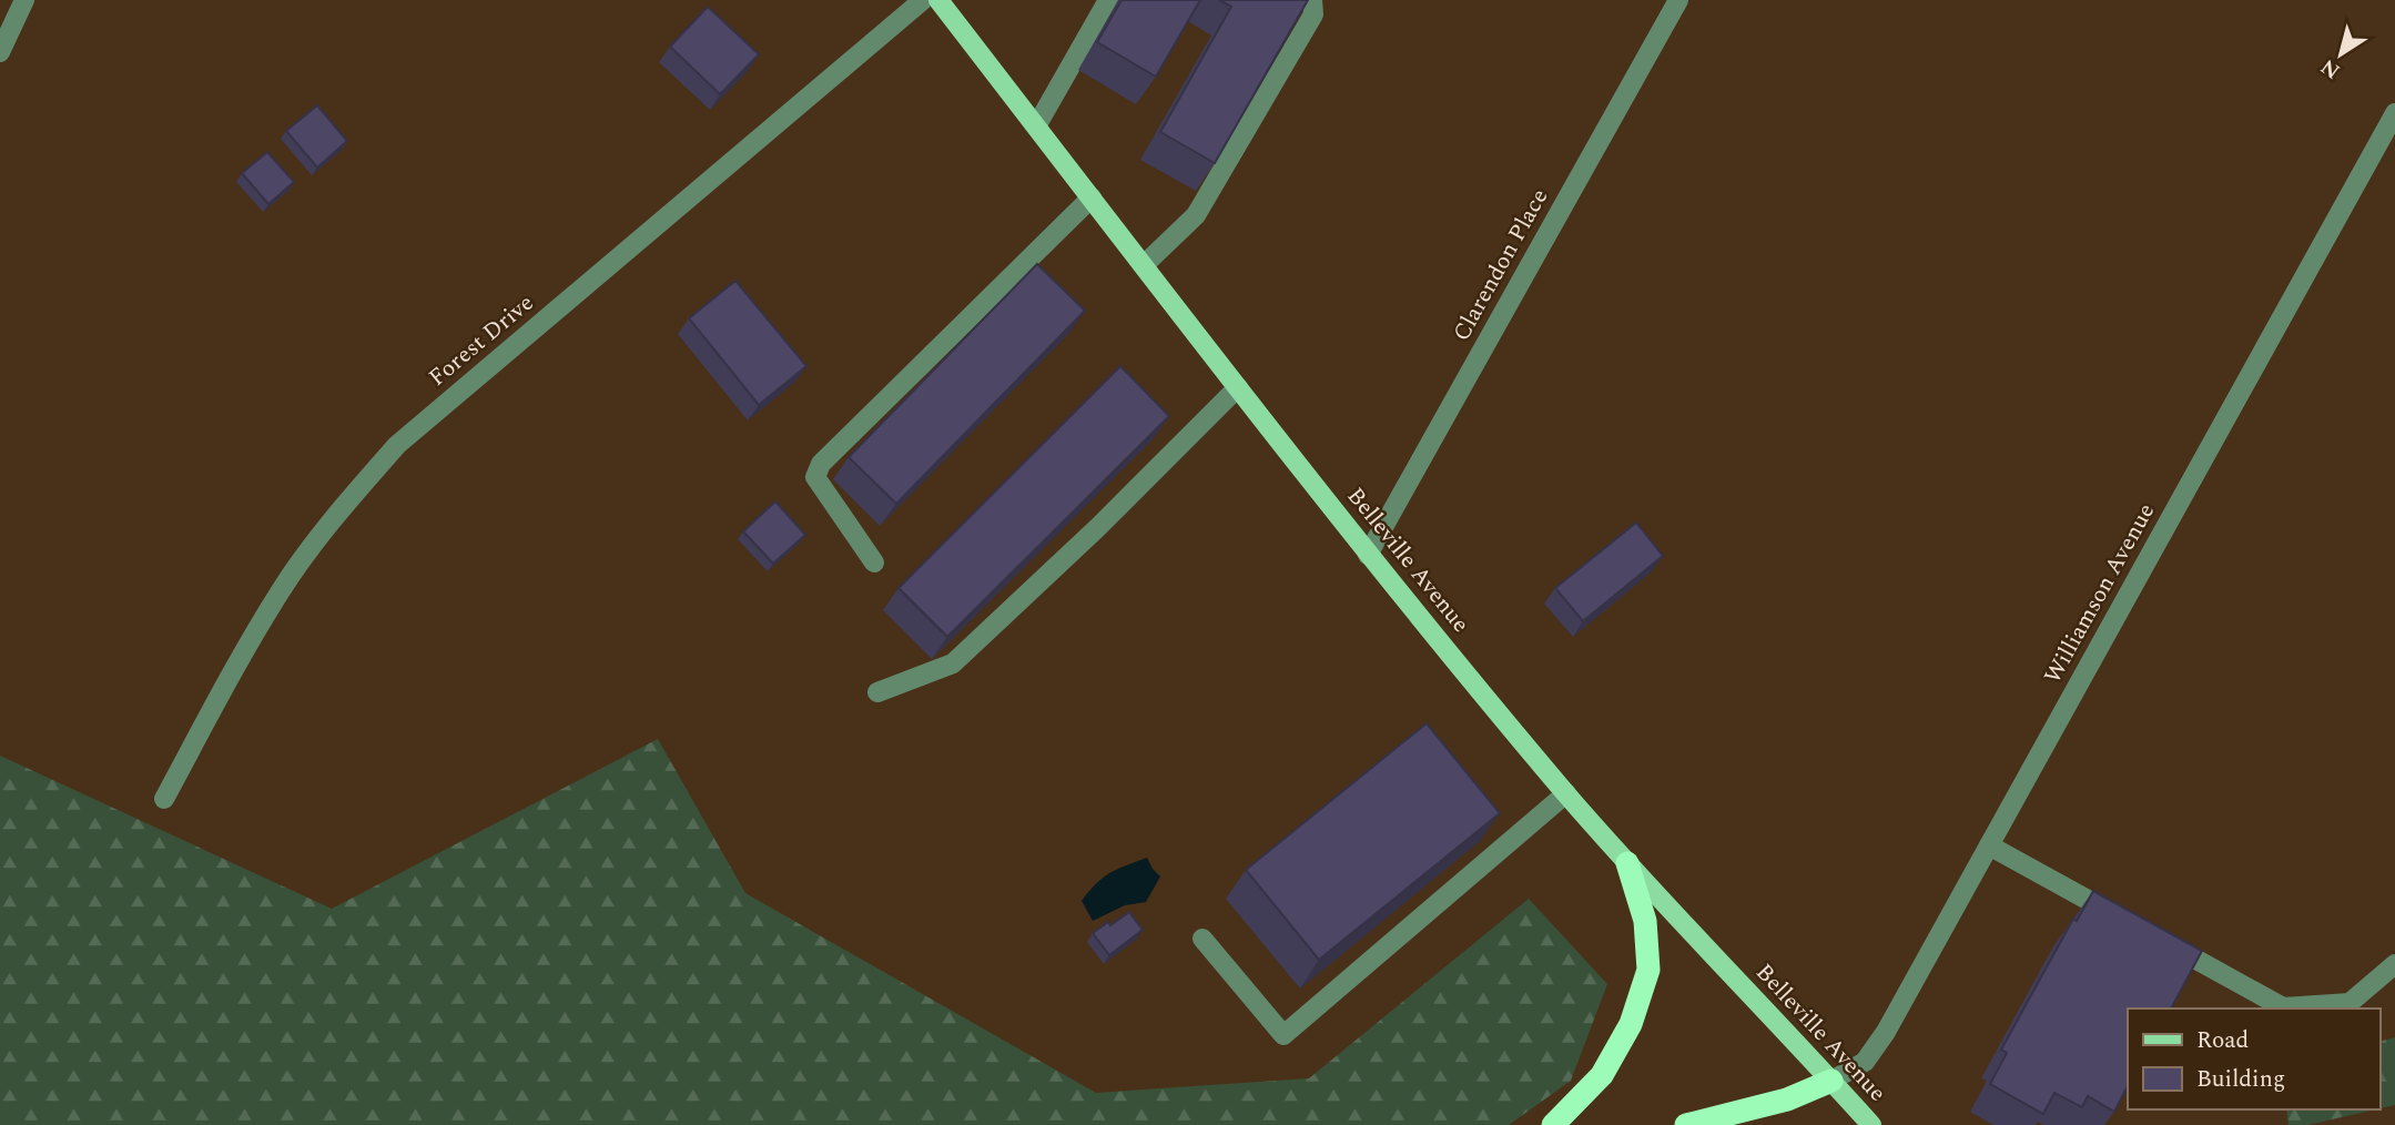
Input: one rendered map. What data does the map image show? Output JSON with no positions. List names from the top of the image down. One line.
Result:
{"streets":{"main road":["Belleville Avenue"],"street":["Clarendon Place","Forest Drive","Williamson Avenue"]},"crossings":[["Clarendon Place","Belleville Avenue"],["Belleville Avenue","Williamson Avenue"]],"legend":["Road","Building"],"north":"bottom left"}
